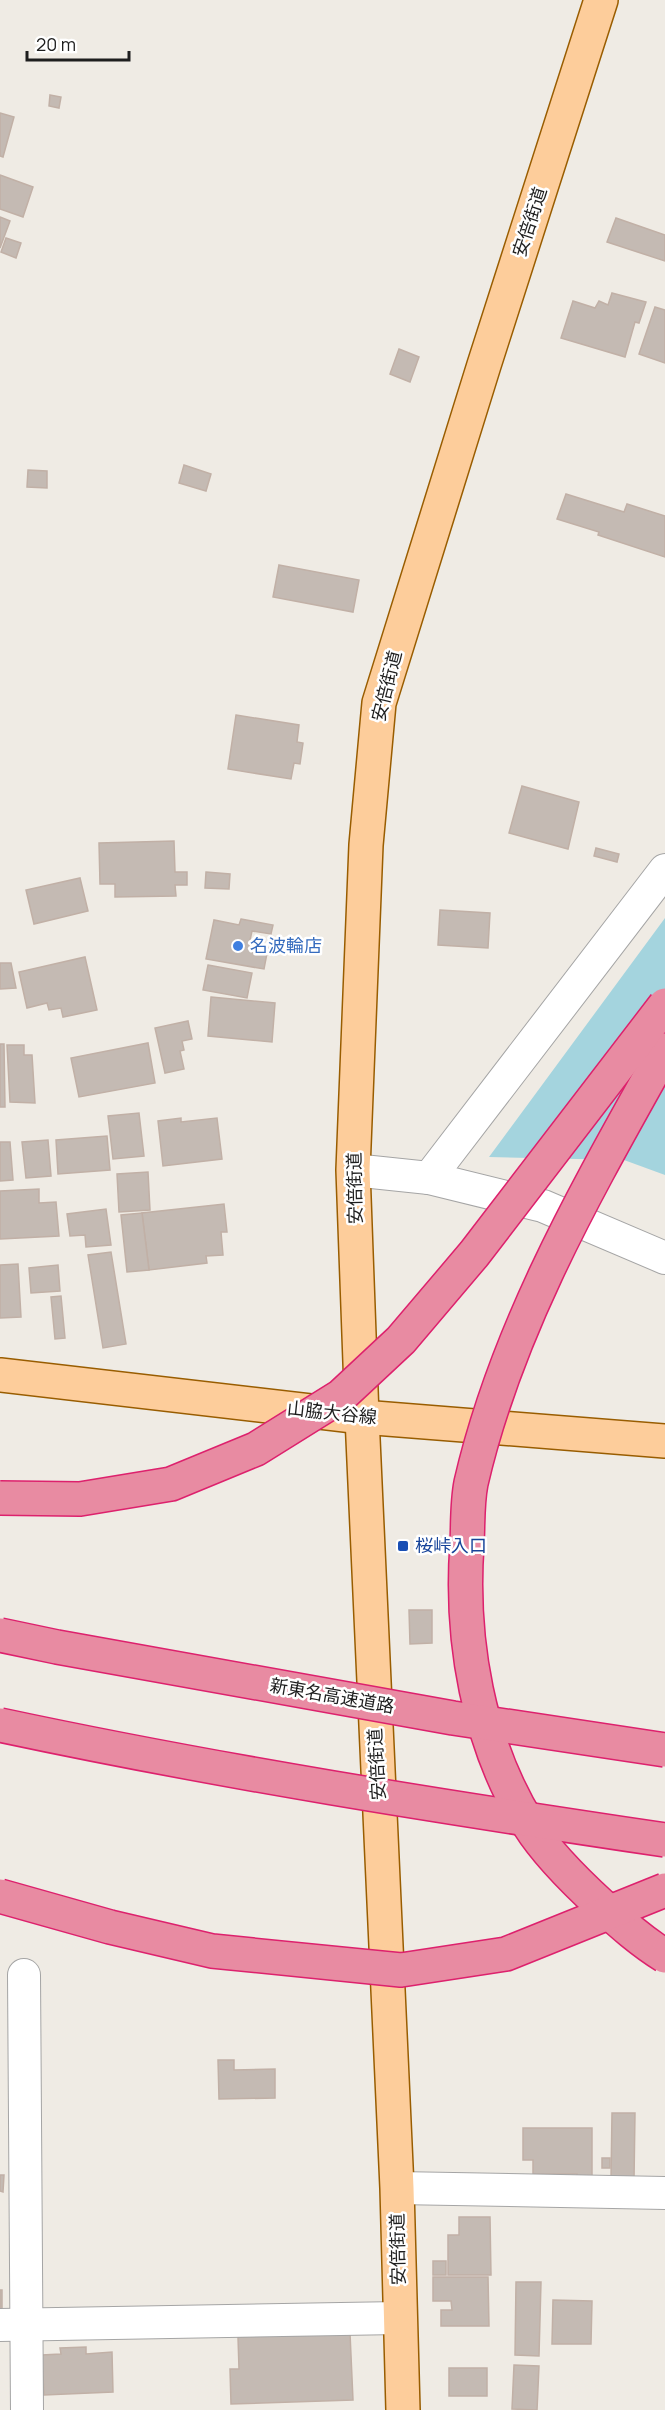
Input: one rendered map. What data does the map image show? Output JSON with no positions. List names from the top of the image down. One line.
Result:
{"streets":{"highway":["新東名高速道路"],"main road":["安倍街道","山脇大谷線"]},"crossings":[["安倍街道","山脇大谷線"]],"places":{"other":["名波輪店"],"transit":["桜峠入口"]},"scale_bar":"20 m"}
